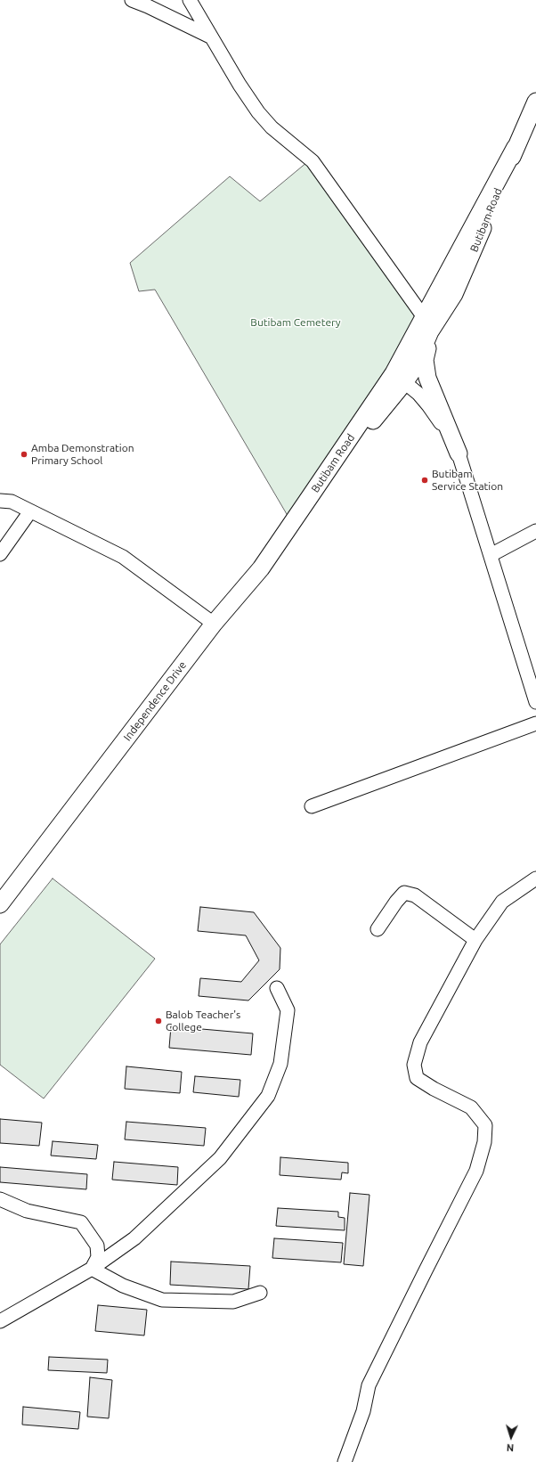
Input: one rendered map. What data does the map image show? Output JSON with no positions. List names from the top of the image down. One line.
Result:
{"streets":{"main road":["Butibam Road","Independence Drive"]},"crossings":[["Butibam Road","Independence Drive"]],"parks":["Butibam Cemetery"],"places":["Amba Demonstration Primary School","Butibam Service Station","Balob Teacher's College"],"north":"bottom"}
